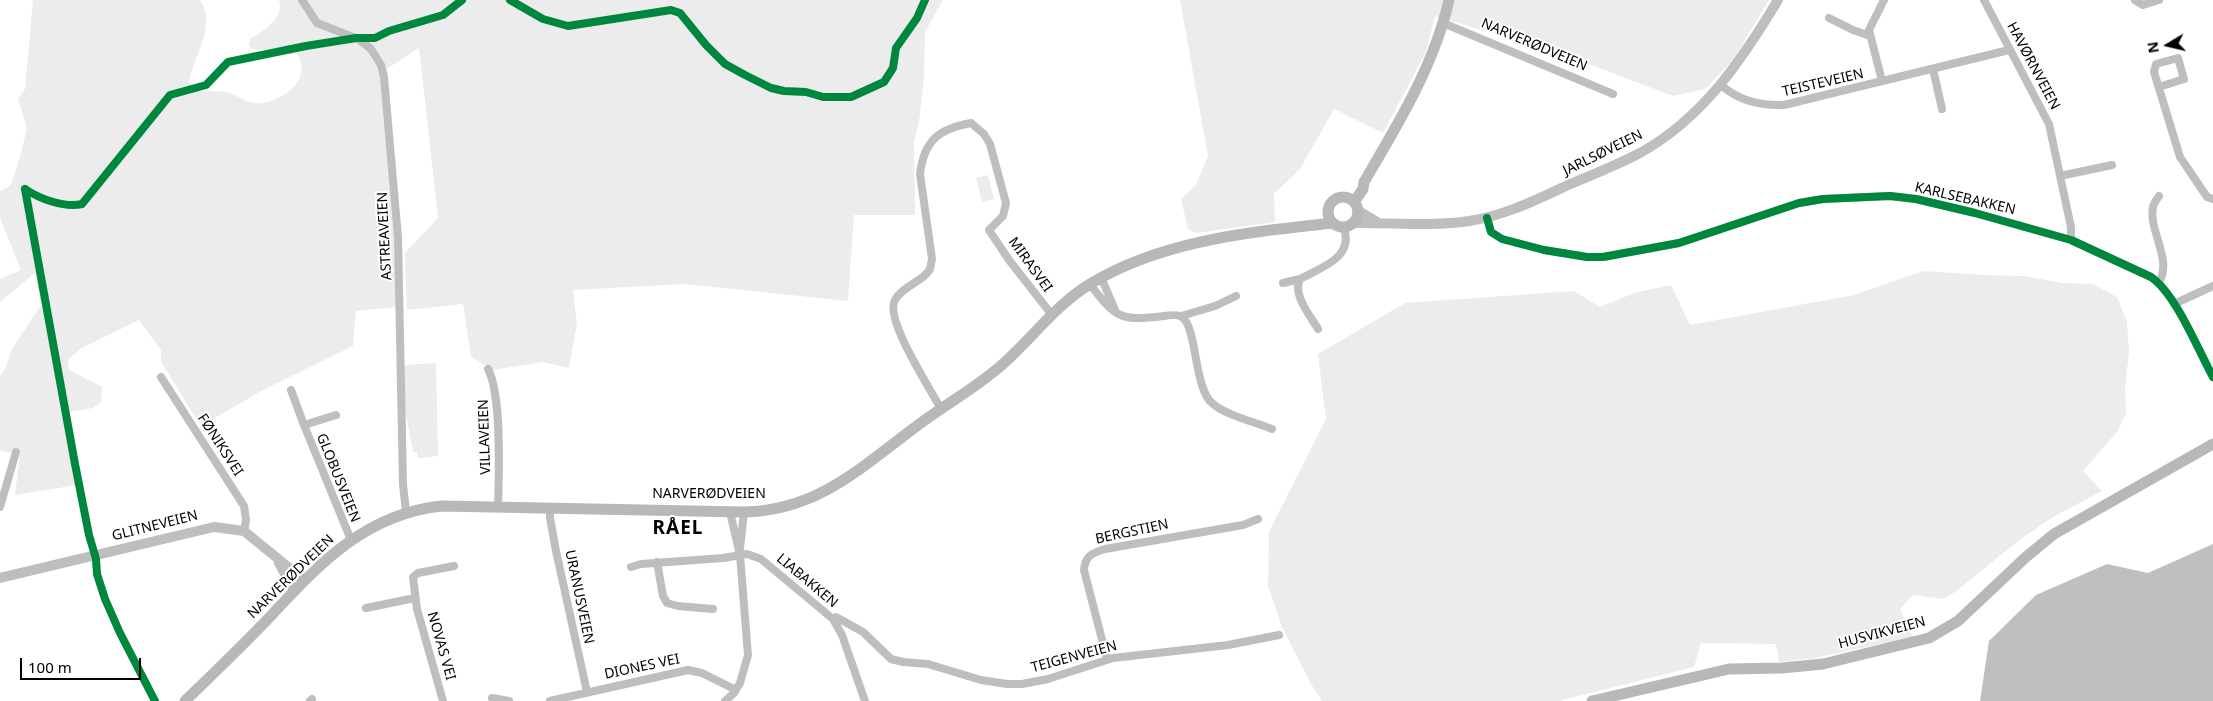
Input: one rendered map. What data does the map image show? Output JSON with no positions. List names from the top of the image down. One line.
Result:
{"streets":{"main road":["NARVERØDVEIEN","HUSVIKVEIEN"],"street":["HAVØRNVEIEN","TEISTEVEIEN","JARLSØVEIEN","KARLSEBAKKEN","ASTREAVEIEN","MIRASVEI","VILLAVEIEN","FØNIKSVEI","GLOBUSVEIEN","GLITNEVEIEN","BERGSTIEN","LIABAKKEN","URANUSVEIEN","NOVAS VEI","TEIGENVEIEN","DIONES VEI"]},"crossings":[["NARVERØDVEIEN","JARLSØVEIEN"],["NARVERØDVEIEN","ASTREAVEIEN"],["NARVERØDVEIEN","MIRASVEI"],["NARVERØDVEIEN","VILLAVEIEN"],["NARVERØDVEIEN","GLOBUSVEIEN"],["NARVERØDVEIEN","GLITNEVEIEN"],["NARVERØDVEIEN","URANUSVEIEN"],["HAVØRNVEIEN","TEISTEVEIEN"],["HAVØRNVEIEN","KARLSEBAKKEN"],["TEISTEVEIEN","JARLSØVEIEN"],["JARLSØVEIEN","KARLSEBAKKEN"],["FØNIKSVEI","GLITNEVEIEN"],["BERGSTIEN","TEIGENVEIEN"],["LIABAKKEN","TEIGENVEIEN"],["URANUSVEIEN","DIONES VEI"]],"districts":["RÅEL"],"scale_bar":"100 m","north":"left"}
